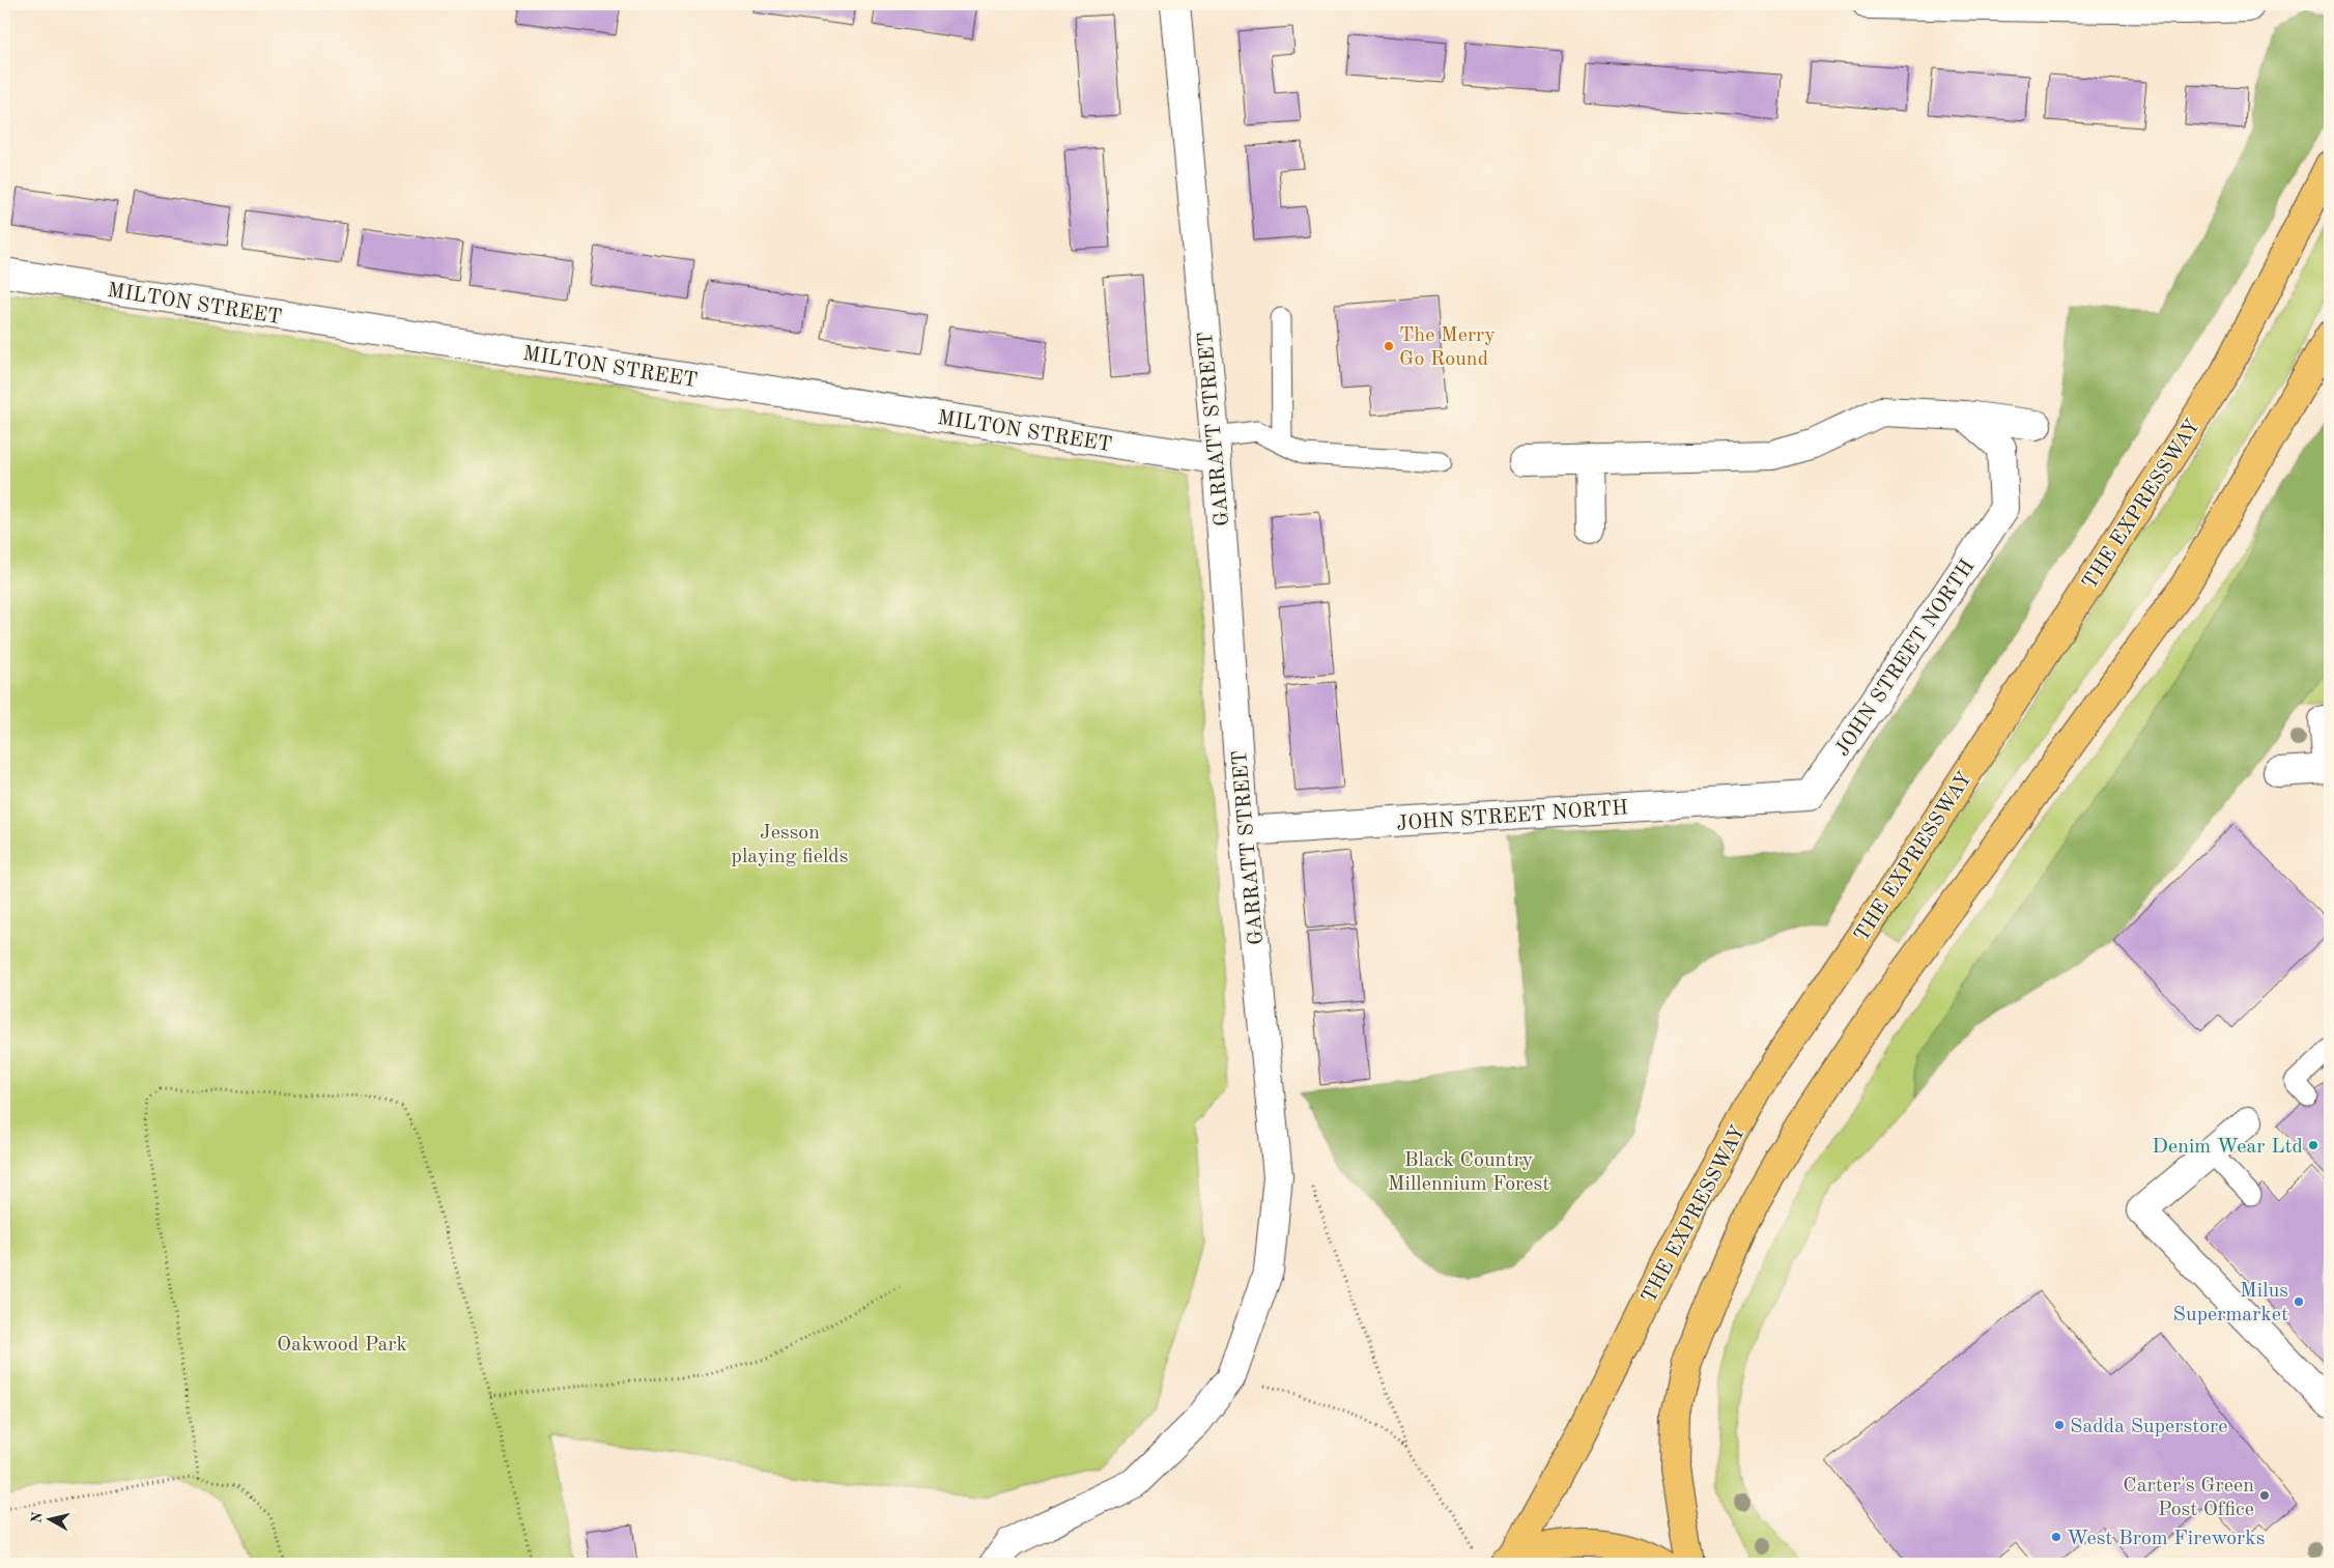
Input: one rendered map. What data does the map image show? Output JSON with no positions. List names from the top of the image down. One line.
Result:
{"streets":{"highway":["THE EXPRESSWAY"],"street":["MILTON STREET","GARRATT STREET","JOHN STREET NORTH"]},"crossings":[["MILTON STREET","GARRATT STREET"],["GARRATT STREET","JOHN STREET NORTH"]],"parks":["Jesson playing fields","Black Country Millennium Forest","Oakwood Park"],"places":["The Merry Go Round","Denim Wear Ltd","Milus Supermarket","Sadda Superstore","Carter's Green Post Office","West Brom Fireworks"],"north":"left"}
